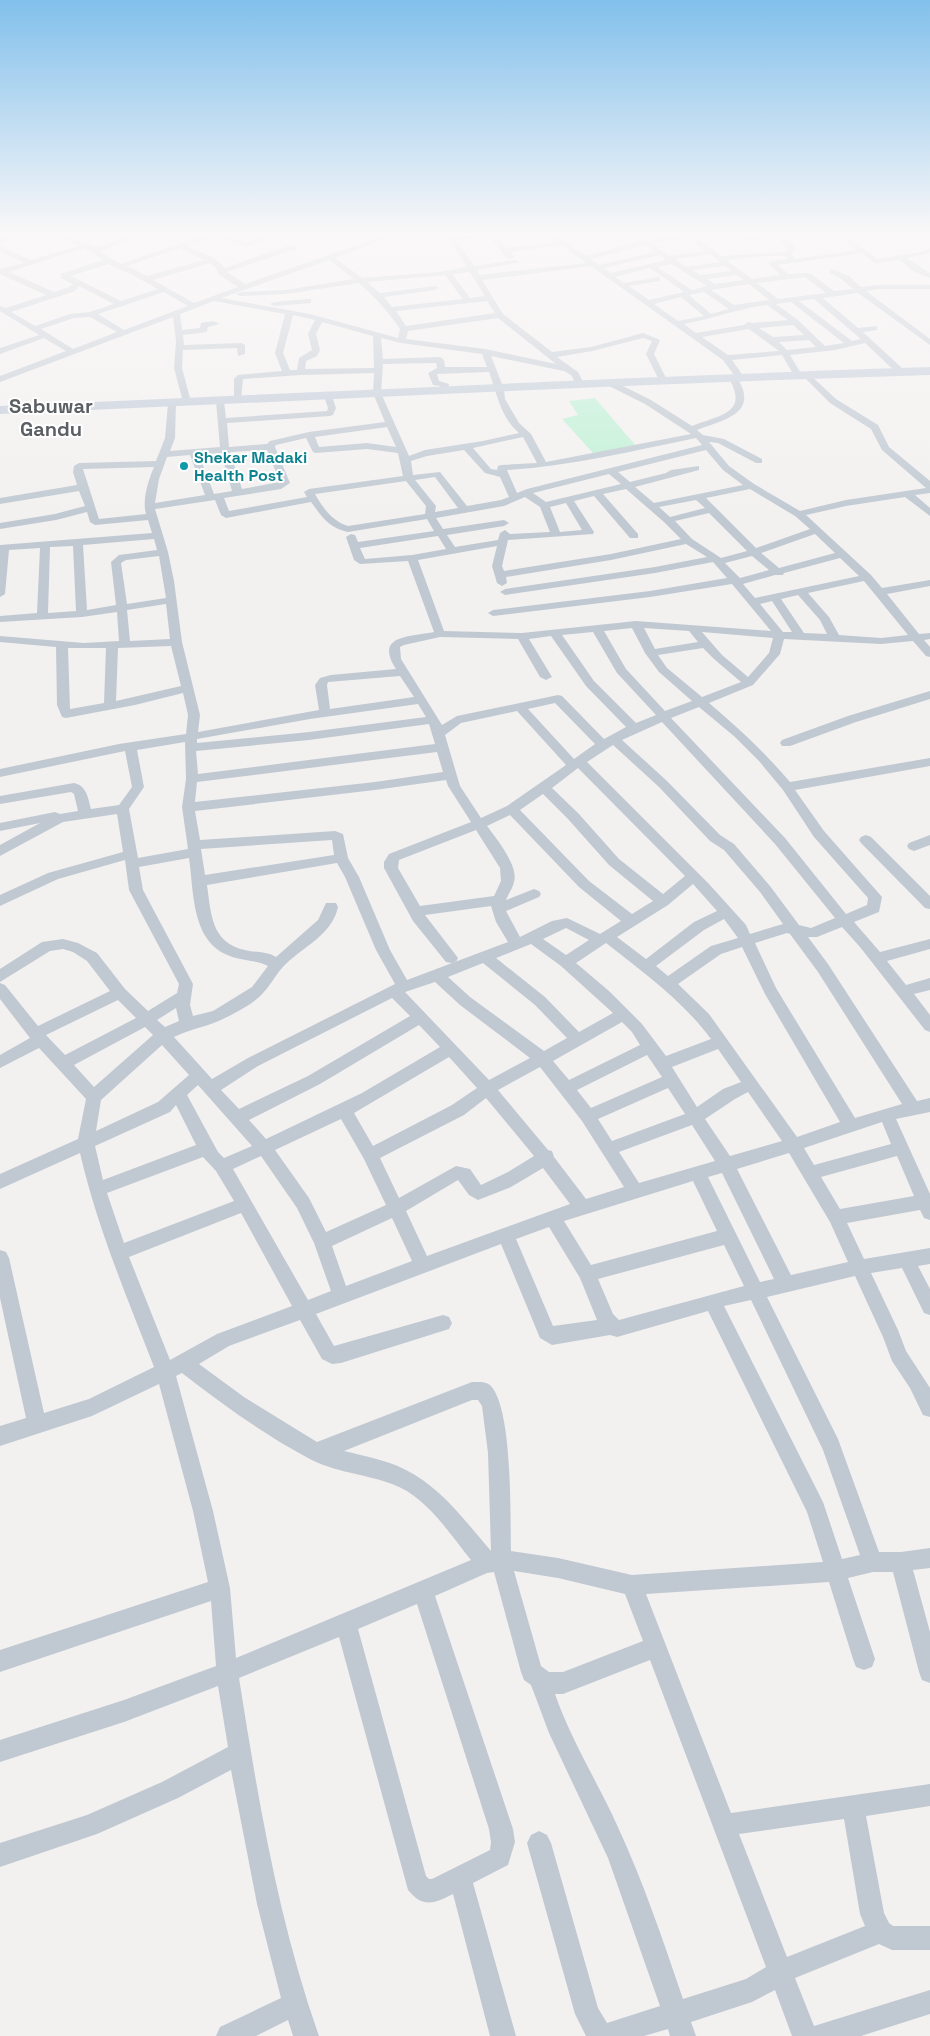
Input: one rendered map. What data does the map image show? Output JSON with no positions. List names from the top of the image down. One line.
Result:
{"districts":["Sabuwar Gandu"],"places":["Shekar Madaki Health Post"]}
